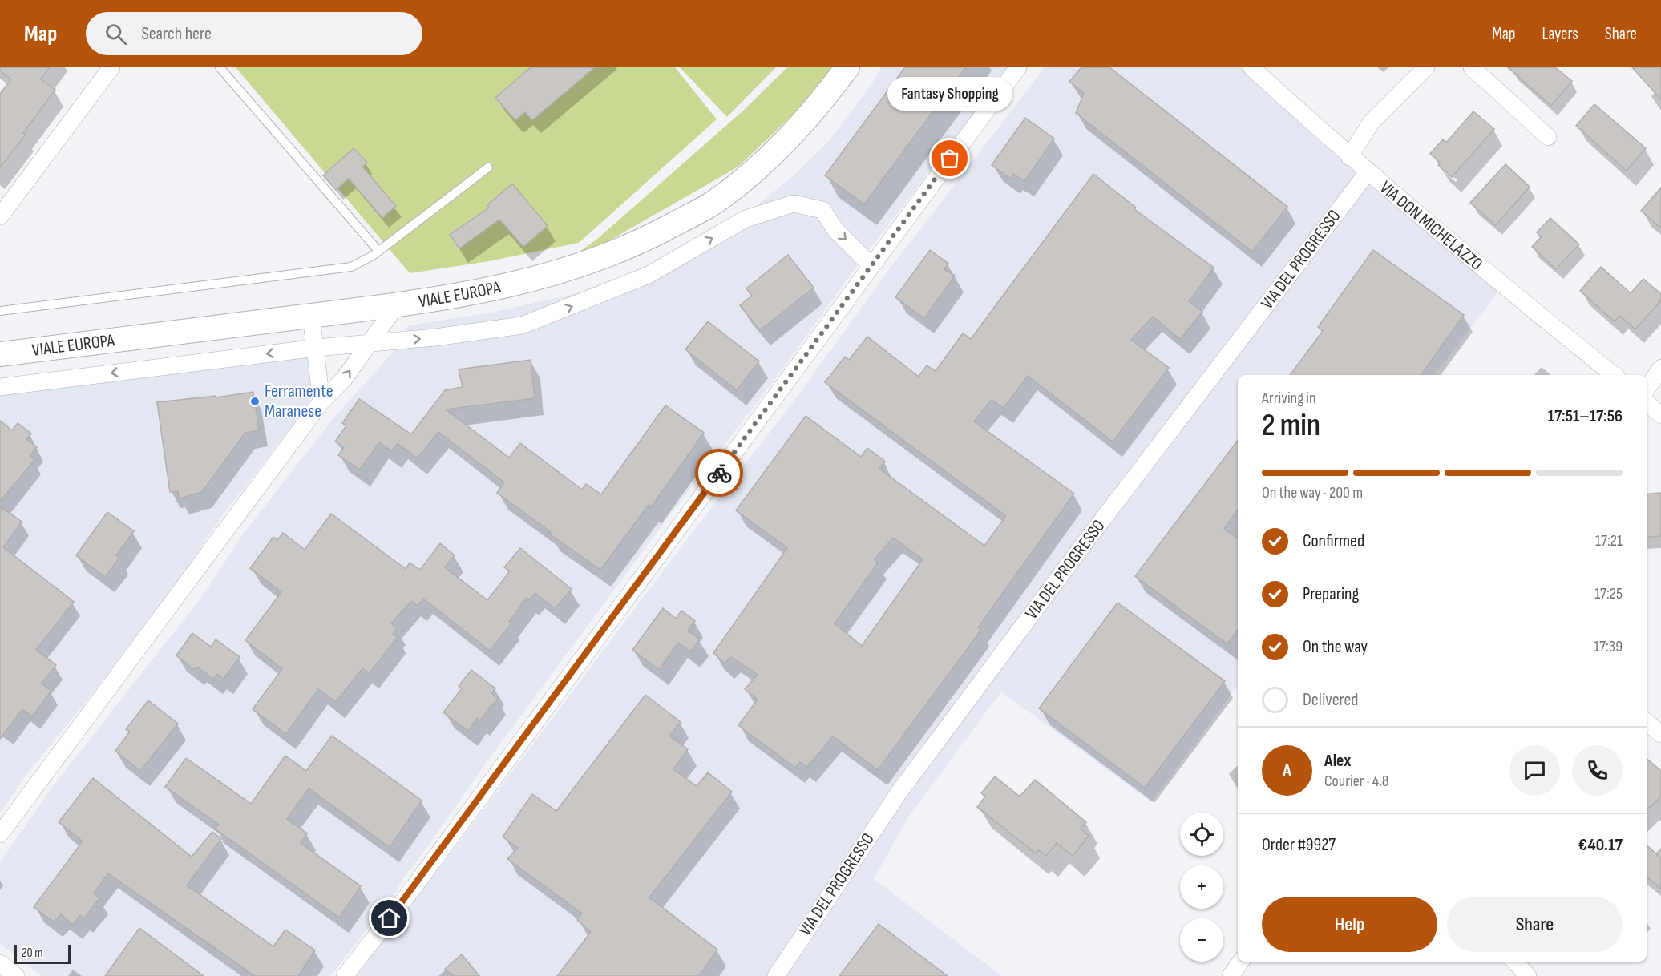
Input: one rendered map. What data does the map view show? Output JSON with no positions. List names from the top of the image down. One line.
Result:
{"streets":{"main road":["VIALE EUROPA"],"street":["VIA DON MICHELAZZO","VIA DEL PROGRESSO"]},"crossings":[["VIA DON MICHELAZZO","VIA DEL PROGRESSO"]],"places":["Fantasy Shopping","Ferramente Maranese"],"scale_bar":"20 m","page":{"header":"Map","search":"Search here","nav":["Map","Layers","Share"],"bubble":"Fantasy Shopping","heading":["2 min","Arriving in","17:51–17:56"],"panel":["Alex","Courier · 4.8","Order #9927","€40.17"],"bar":"On the way · 200 m","list":[["Confirmed","17:21"],["Preparing","17:25"],["On the way","17:39"],"Delivered"],"round":"A","map_buttons":["+","−"],"buttons":["Help","Share"],"scale":"20 m"}}
